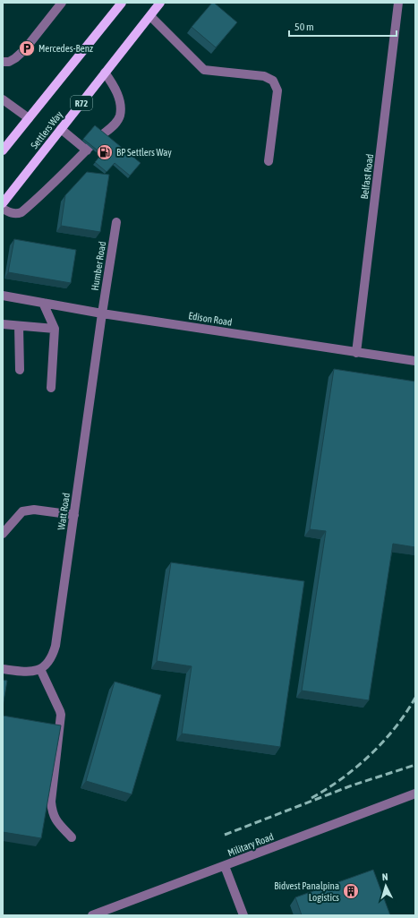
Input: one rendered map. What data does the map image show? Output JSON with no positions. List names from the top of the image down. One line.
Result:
{"streets":{"main road":["R72","Settlers Way"],"street":["Belfast Road","Humber Road","Edison Road","Watt Road","Military Road"]},"crossings":[["Belfast Road","Edison Road"],["Humber Road","Edison Road"],["Humber Road","Watt Road"],["Edison Road","Watt Road"]],"places":{"parking":["Mercedes-Benz"],"fuel station":["BP Settlers Way"],"building":["Bidvest Panalpina Logistics"]},"scale_bar":"50 m","north":"top"}
